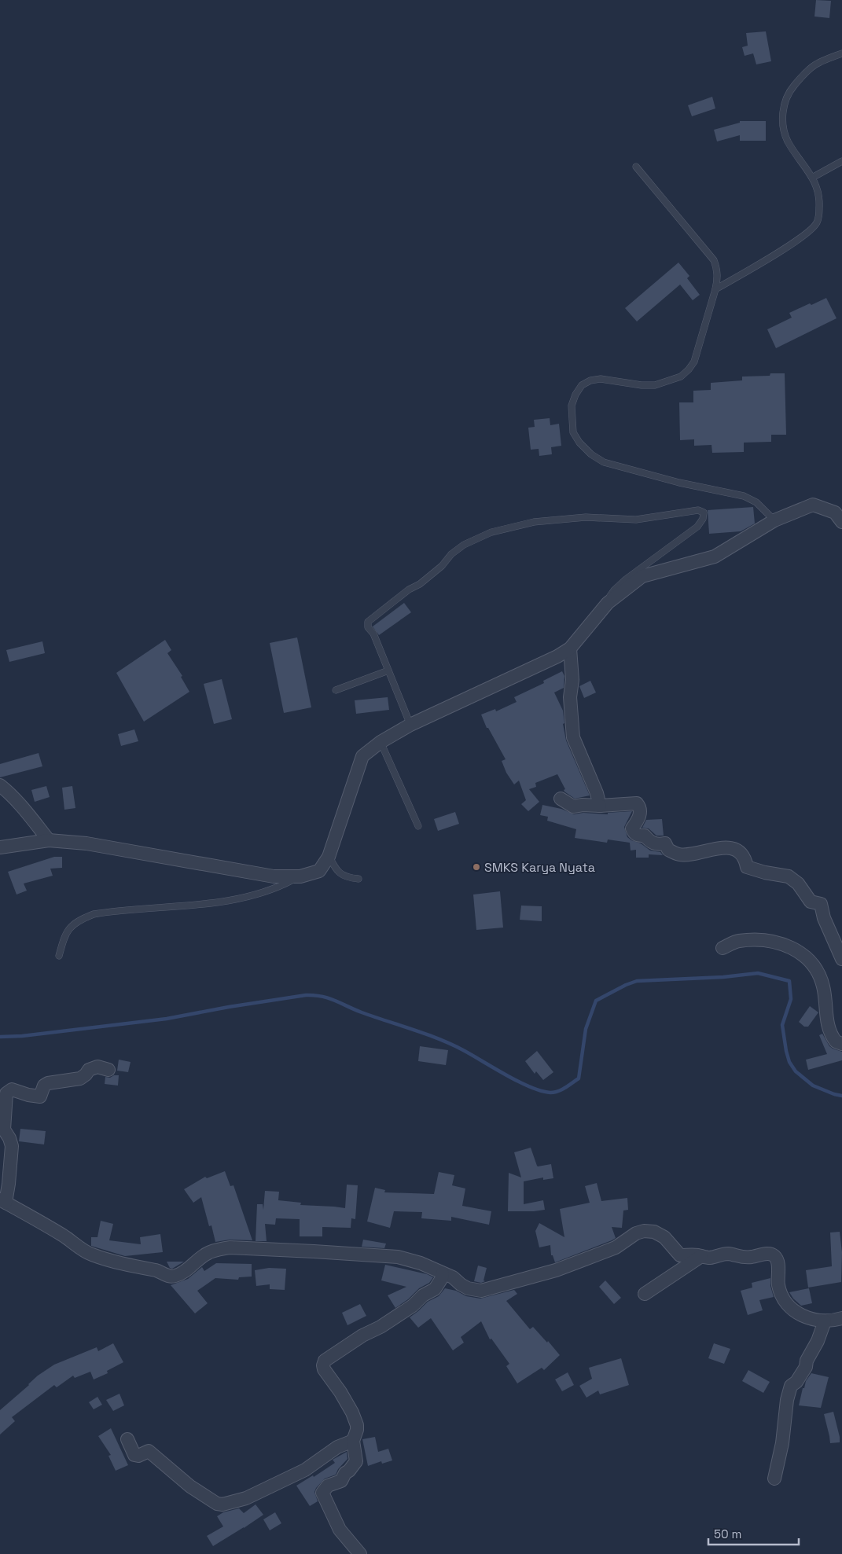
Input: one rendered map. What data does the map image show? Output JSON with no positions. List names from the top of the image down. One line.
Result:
{"places":["SMKS Karya Nyata"],"scale_bar":"50 m"}
